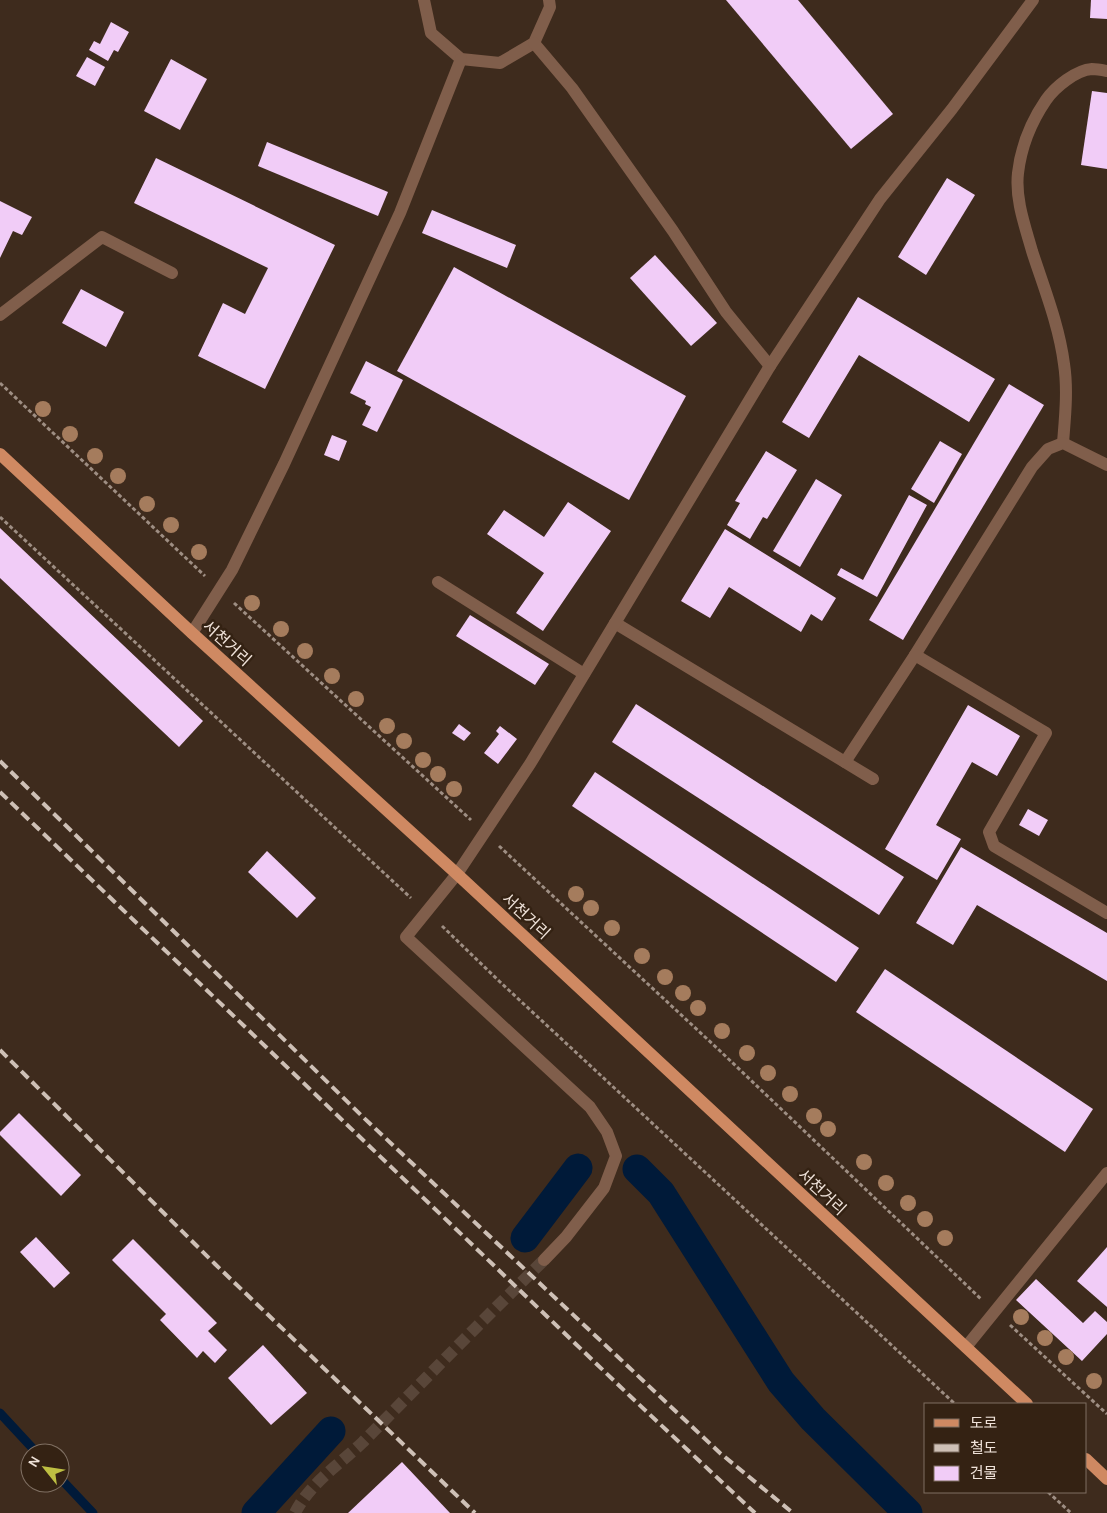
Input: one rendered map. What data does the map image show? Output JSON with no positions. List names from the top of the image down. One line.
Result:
{"streets":{"main road":["서천거리"]},"legend":["도로","철도","건물"],"north":"top left"}
